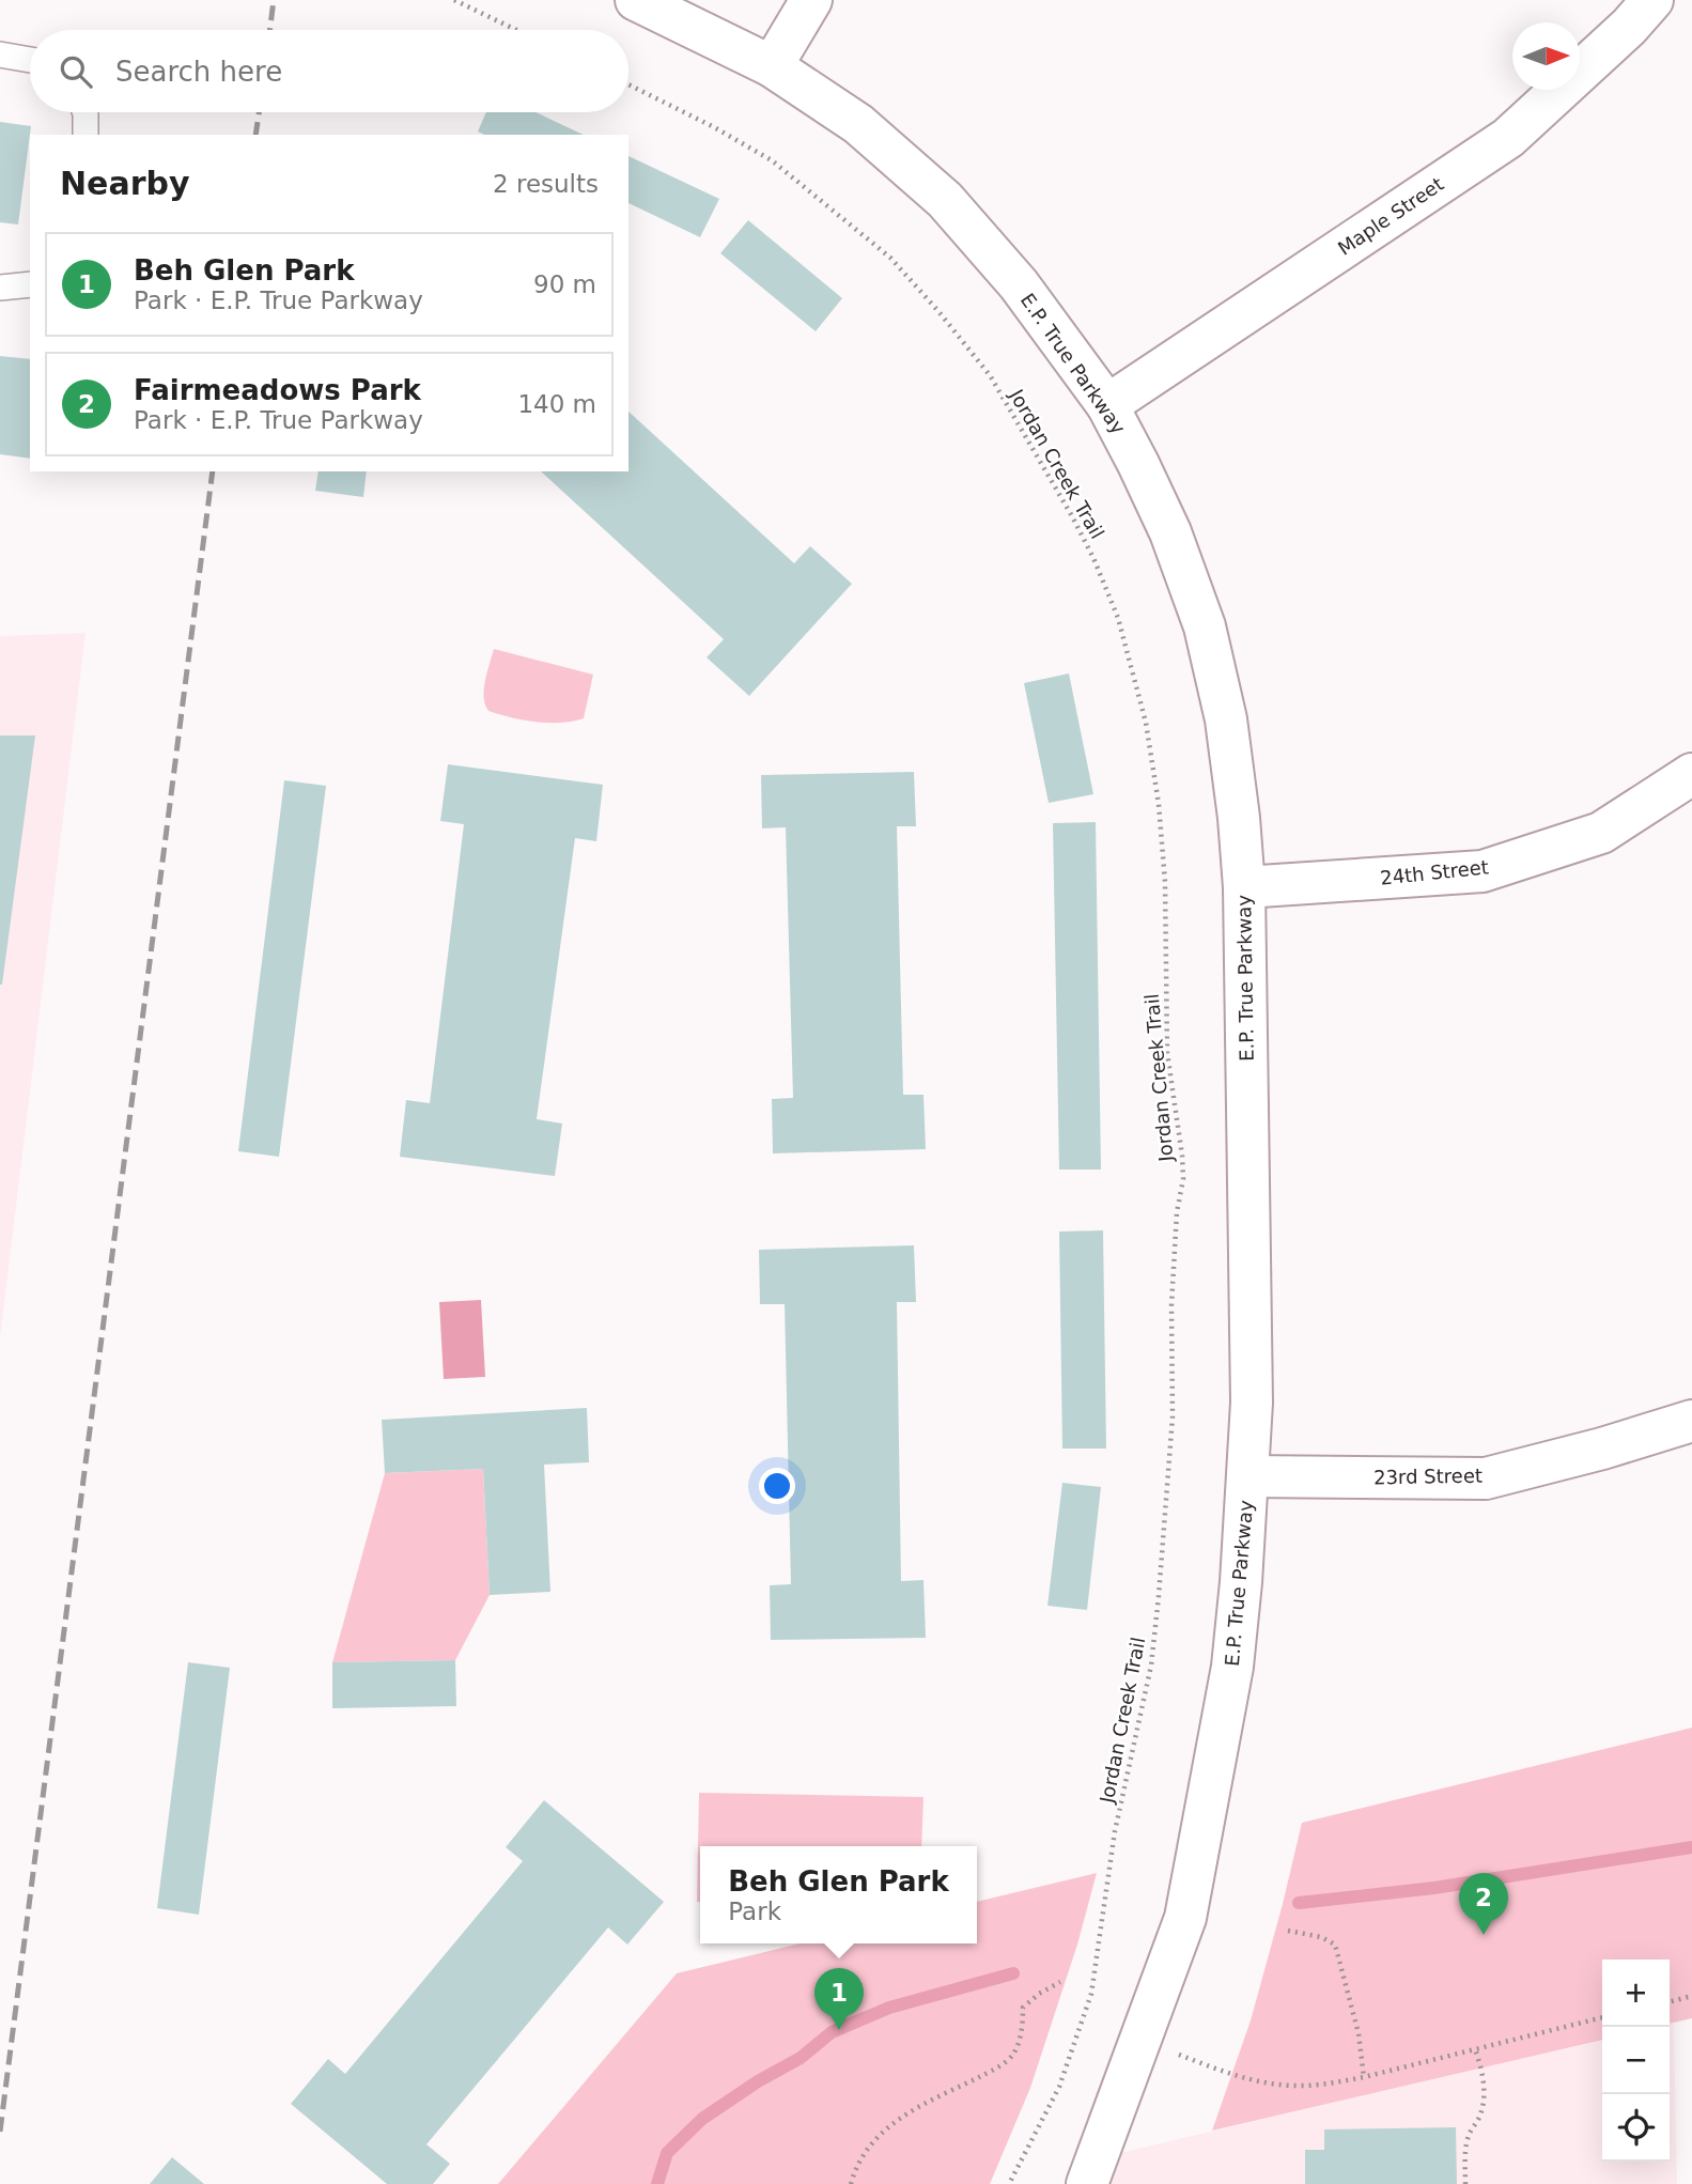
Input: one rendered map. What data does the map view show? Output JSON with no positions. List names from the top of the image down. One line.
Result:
{"streets":{"main road":["Maple Street","E.P. True Parkway","24th Street","23rd Street"],"path":["Jordan Creek Trail"]},"crossings":[["Maple Street","E.P. True Parkway"],["E.P. True Parkway","24th Street"],["E.P. True Parkway","23rd Street"]],"north":"right","page":{"search":"Search here","heading":["Nearby","2 results"],"list":[{"mark":"1","name":"Beh Glen Park","note":"Park · E.P. True Parkway","value":"90 m"},{"mark":"2","name":"Fairmeadows Park","note":"Park · E.P. True Parkway","value":"140 m"}],"popup":["Beh Glen Park","Park"],"pins":["2","1"],"map_buttons":["+","−"]}}
